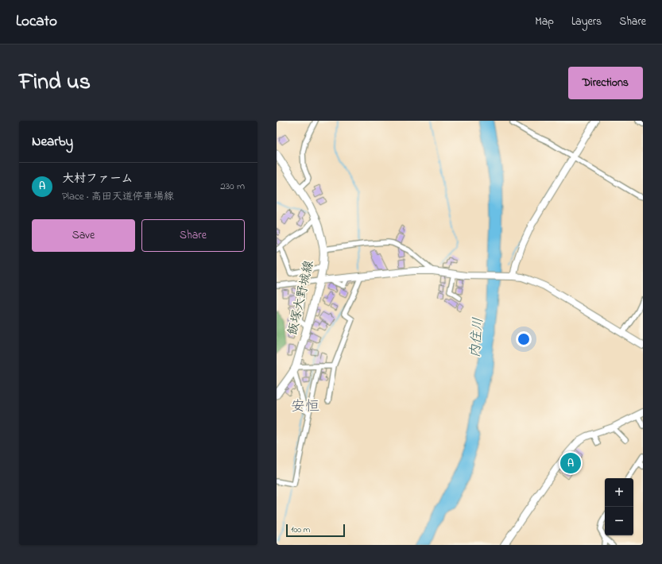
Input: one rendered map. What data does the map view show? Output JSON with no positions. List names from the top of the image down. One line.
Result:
{"streets":{"main road":["飯塚大野城線"]},"districts":["安恒"],"water":["内住川"],"scale_bar":"100 m","page":{"header":"Locato","nav":["Map","Layers","Share"],"title":"Find us","buttons":["Directions",["Save","Share"]],"heading":"Nearby","list":[{"mark":"A","name":"大村ファーム","note":"Place · 高田天道停車場線","value":"230 m"}],"pins":"A","map_buttons":["+","−"],"scale":"100 m"}}
